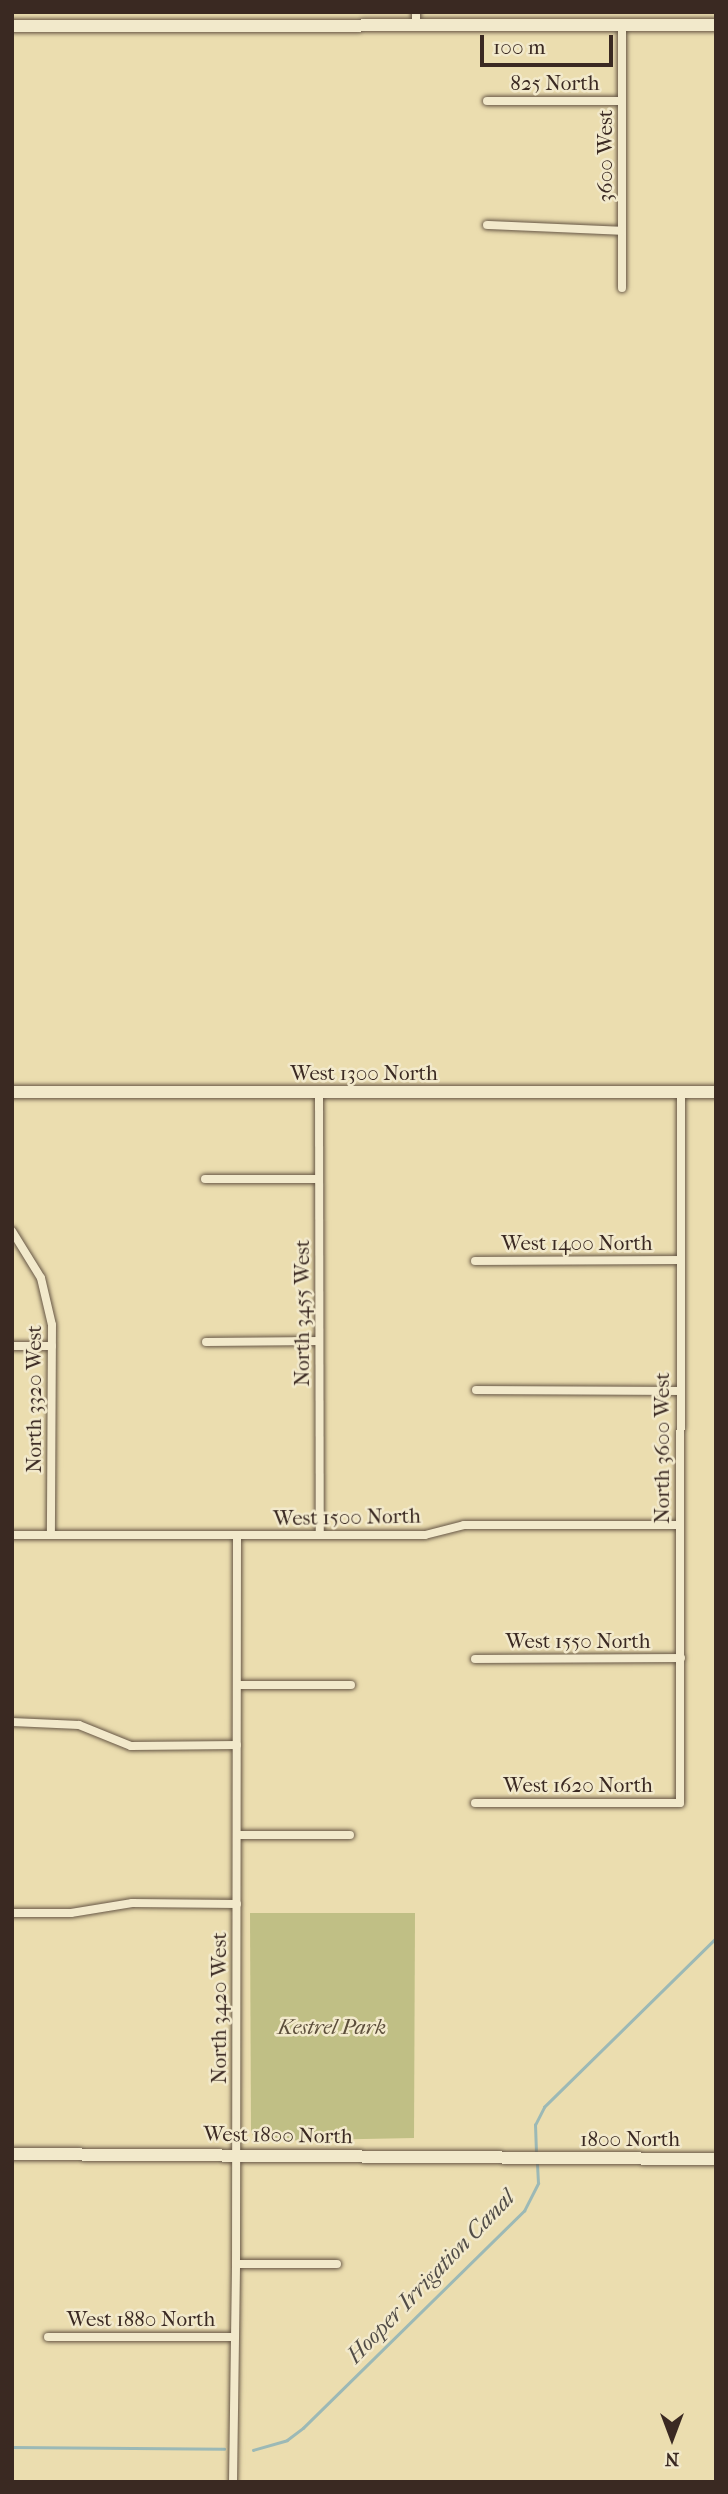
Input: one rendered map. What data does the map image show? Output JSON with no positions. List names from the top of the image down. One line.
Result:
{"streets":{"street":["825 North","3600 West","West 1300 North","West 1400 North","North 3455 West","North 3320 West","North 3600 West","West 1500 North","West 1550 North","West 1620 North","North 3420 West","West 1800 North","1800 North","West 1880 North"]},"crossings":[["825 North","3600 West"],["West 1300 North","North 3455 West"],["West 1300 North","North 3600 West"],["West 1400 North","North 3600 West"],["North 3455 West","West 1500 North"],["North 3320 West","West 1500 North"],["North 3600 West","West 1500 North"],["North 3600 West","West 1550 North"],["North 3600 West","West 1620 North"],["West 1500 North","North 3420 West"],["North 3420 West","West 1800 North"],["North 3420 West","West 1880 North"],["West 1800 North","1800 North"]],"water":["Hooper Irrigation Canal"],"parks":["Kestrel Park"],"scale_bar":"100 m","north":"bottom"}
